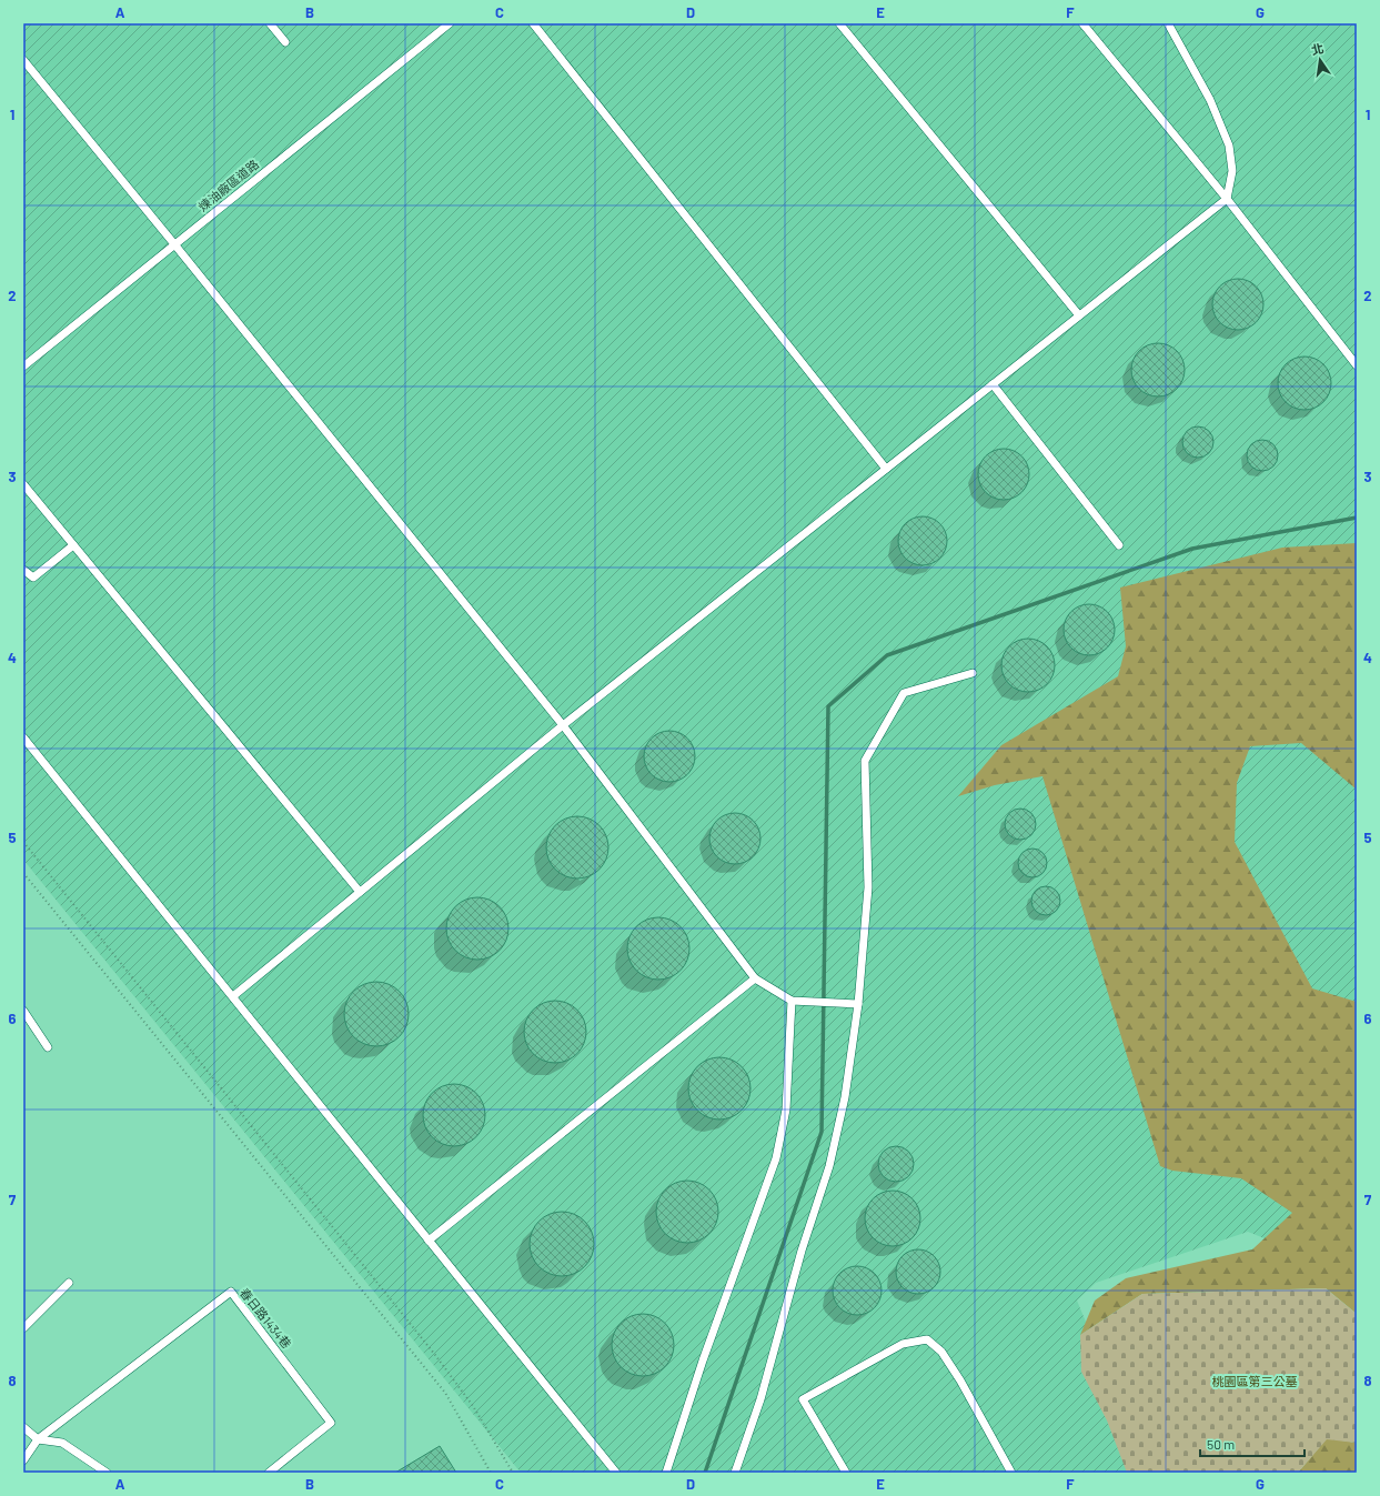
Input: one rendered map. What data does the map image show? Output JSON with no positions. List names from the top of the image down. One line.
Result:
{"streets":{"lane":["煉油廠區道路","春日路1434巷"]},"parks":["桃園區第三公墓"],"scale_bar":"50 m","north":"top","grid":{"columns":["A","B","C","D","E","F","G"],"rows":["1","2","3","4","5","6","7","8"]}}
